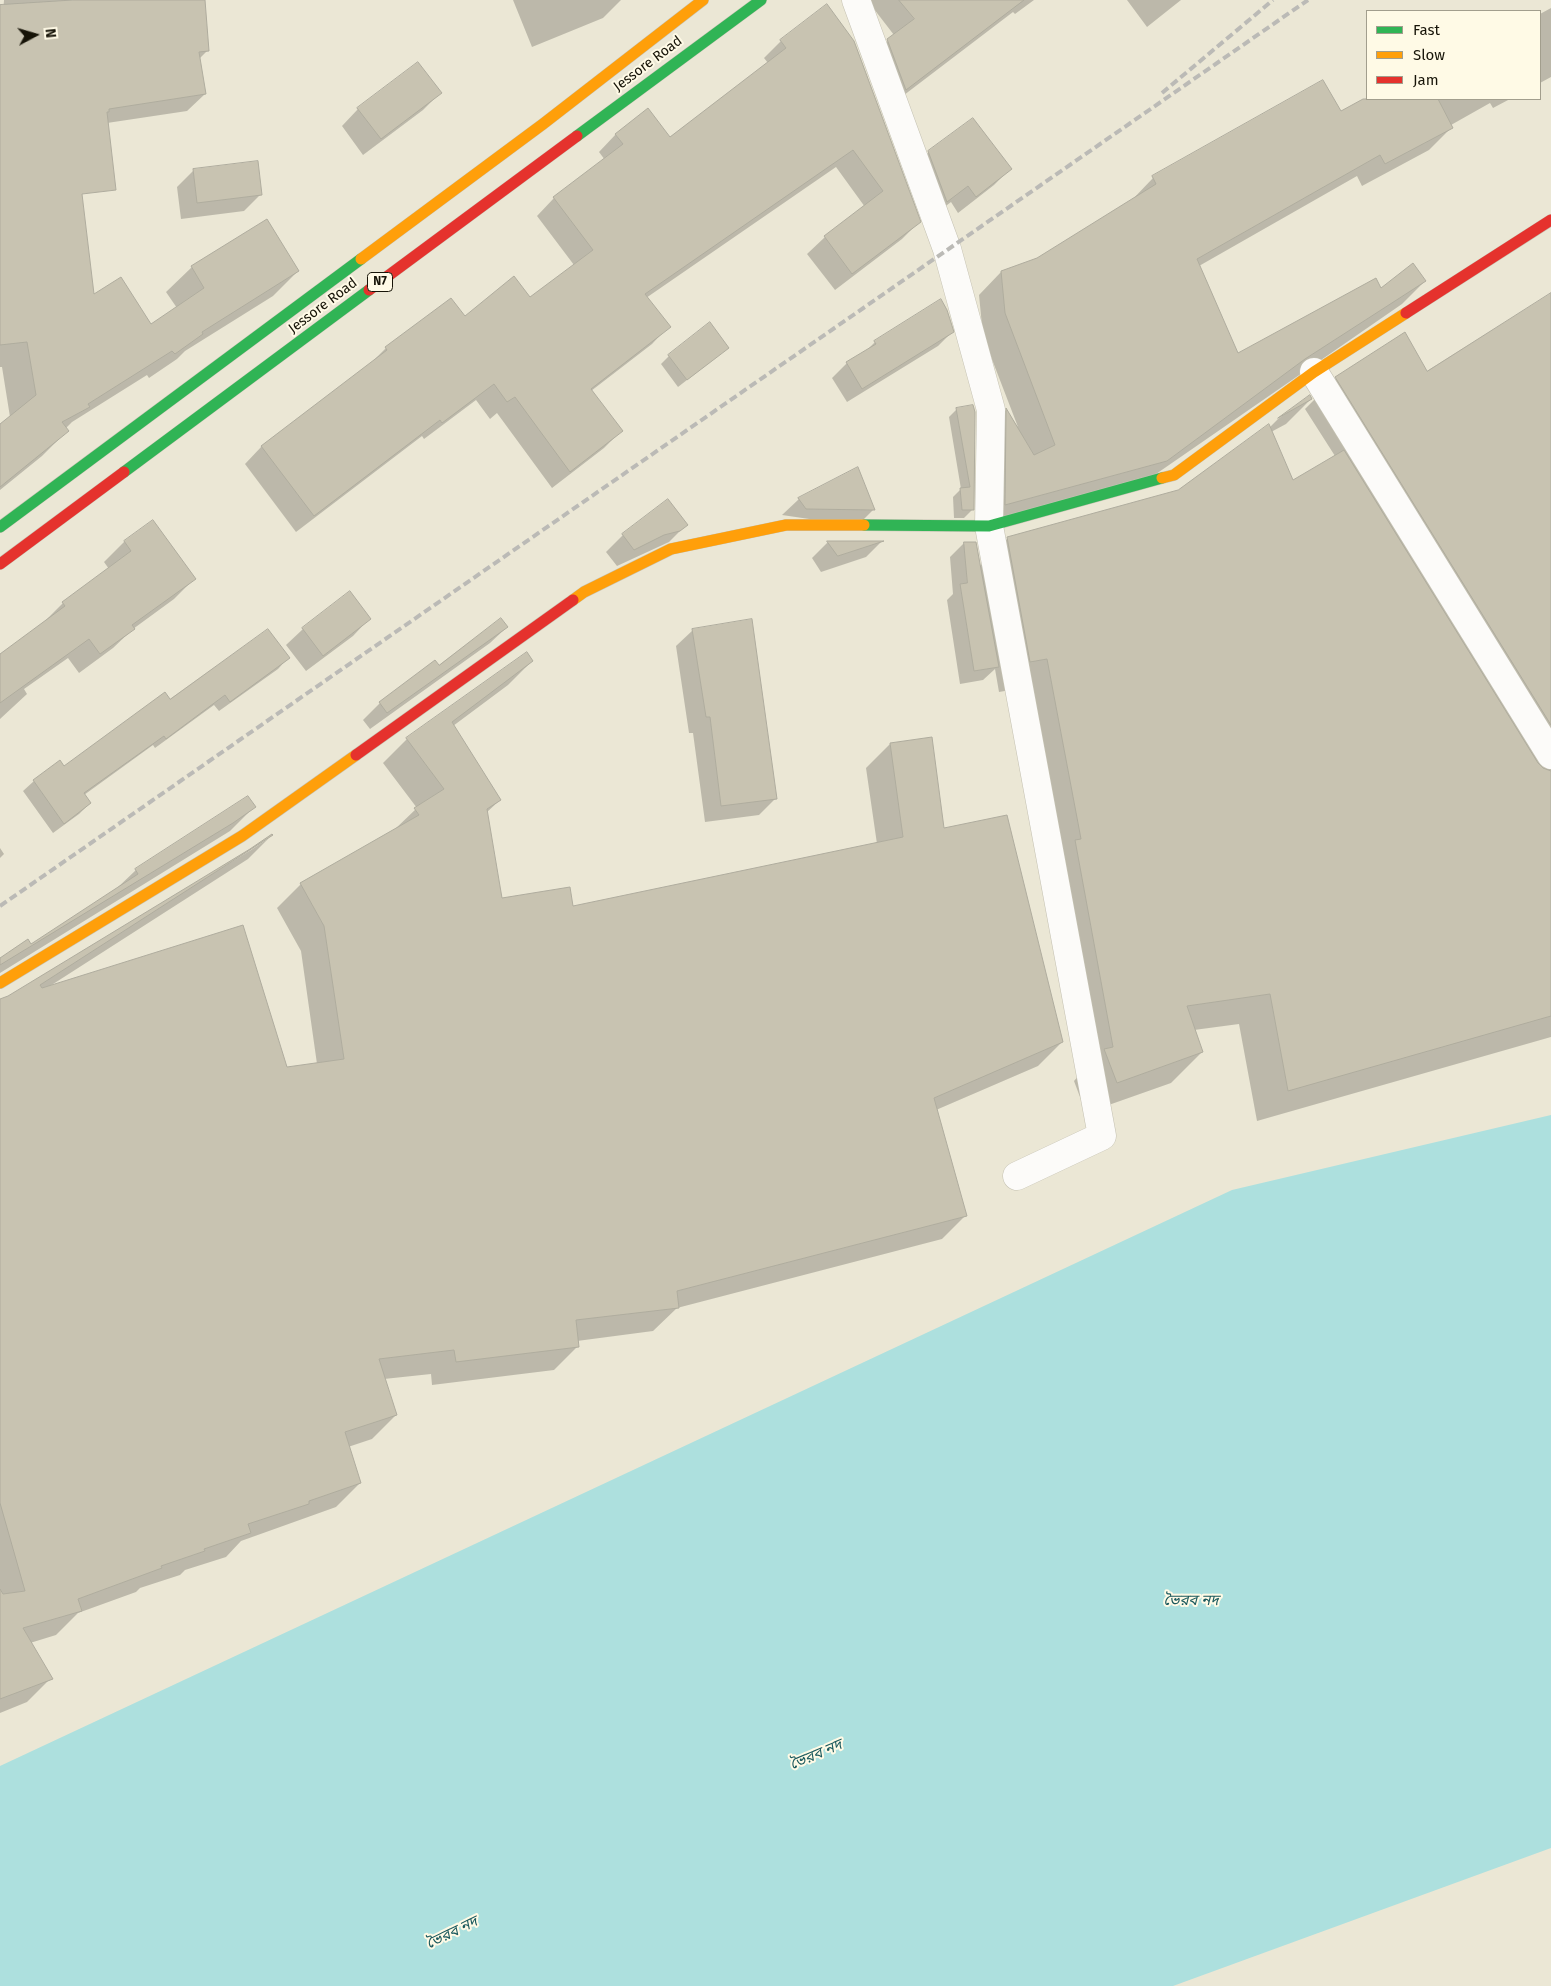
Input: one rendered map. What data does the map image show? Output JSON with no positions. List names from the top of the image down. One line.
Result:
{"streets":{"main road":["Jessore Road","N7"]},"water":["ভৈরব নদ"],"legend":["Fast","Slow","Jam"],"north":"right"}
